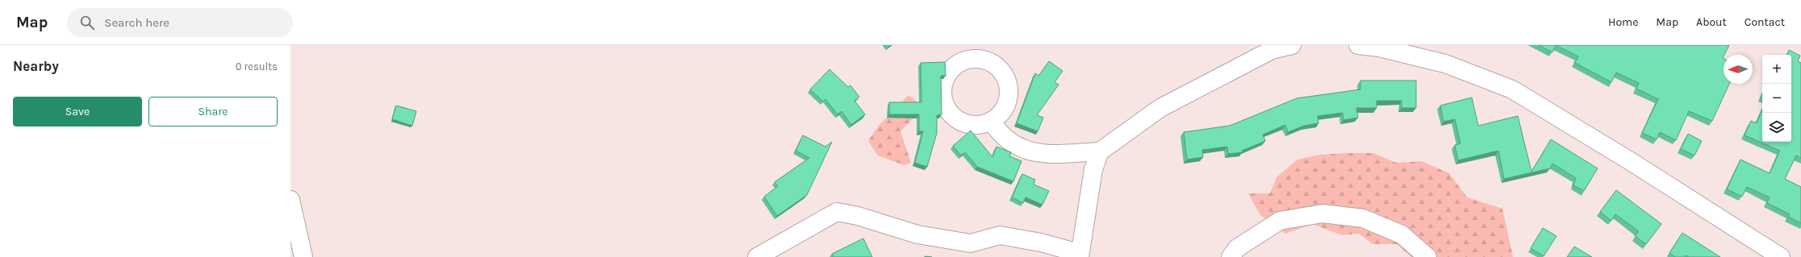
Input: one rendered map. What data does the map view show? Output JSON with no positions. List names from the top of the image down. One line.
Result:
{"north":"left","page":{"header":"Map","search":"Search here","nav":["Home","Map","About","Contact"],"heading":["Nearby","0 results"],"map_buttons":["+","−"],"buttons":["Save","Share"]}}
